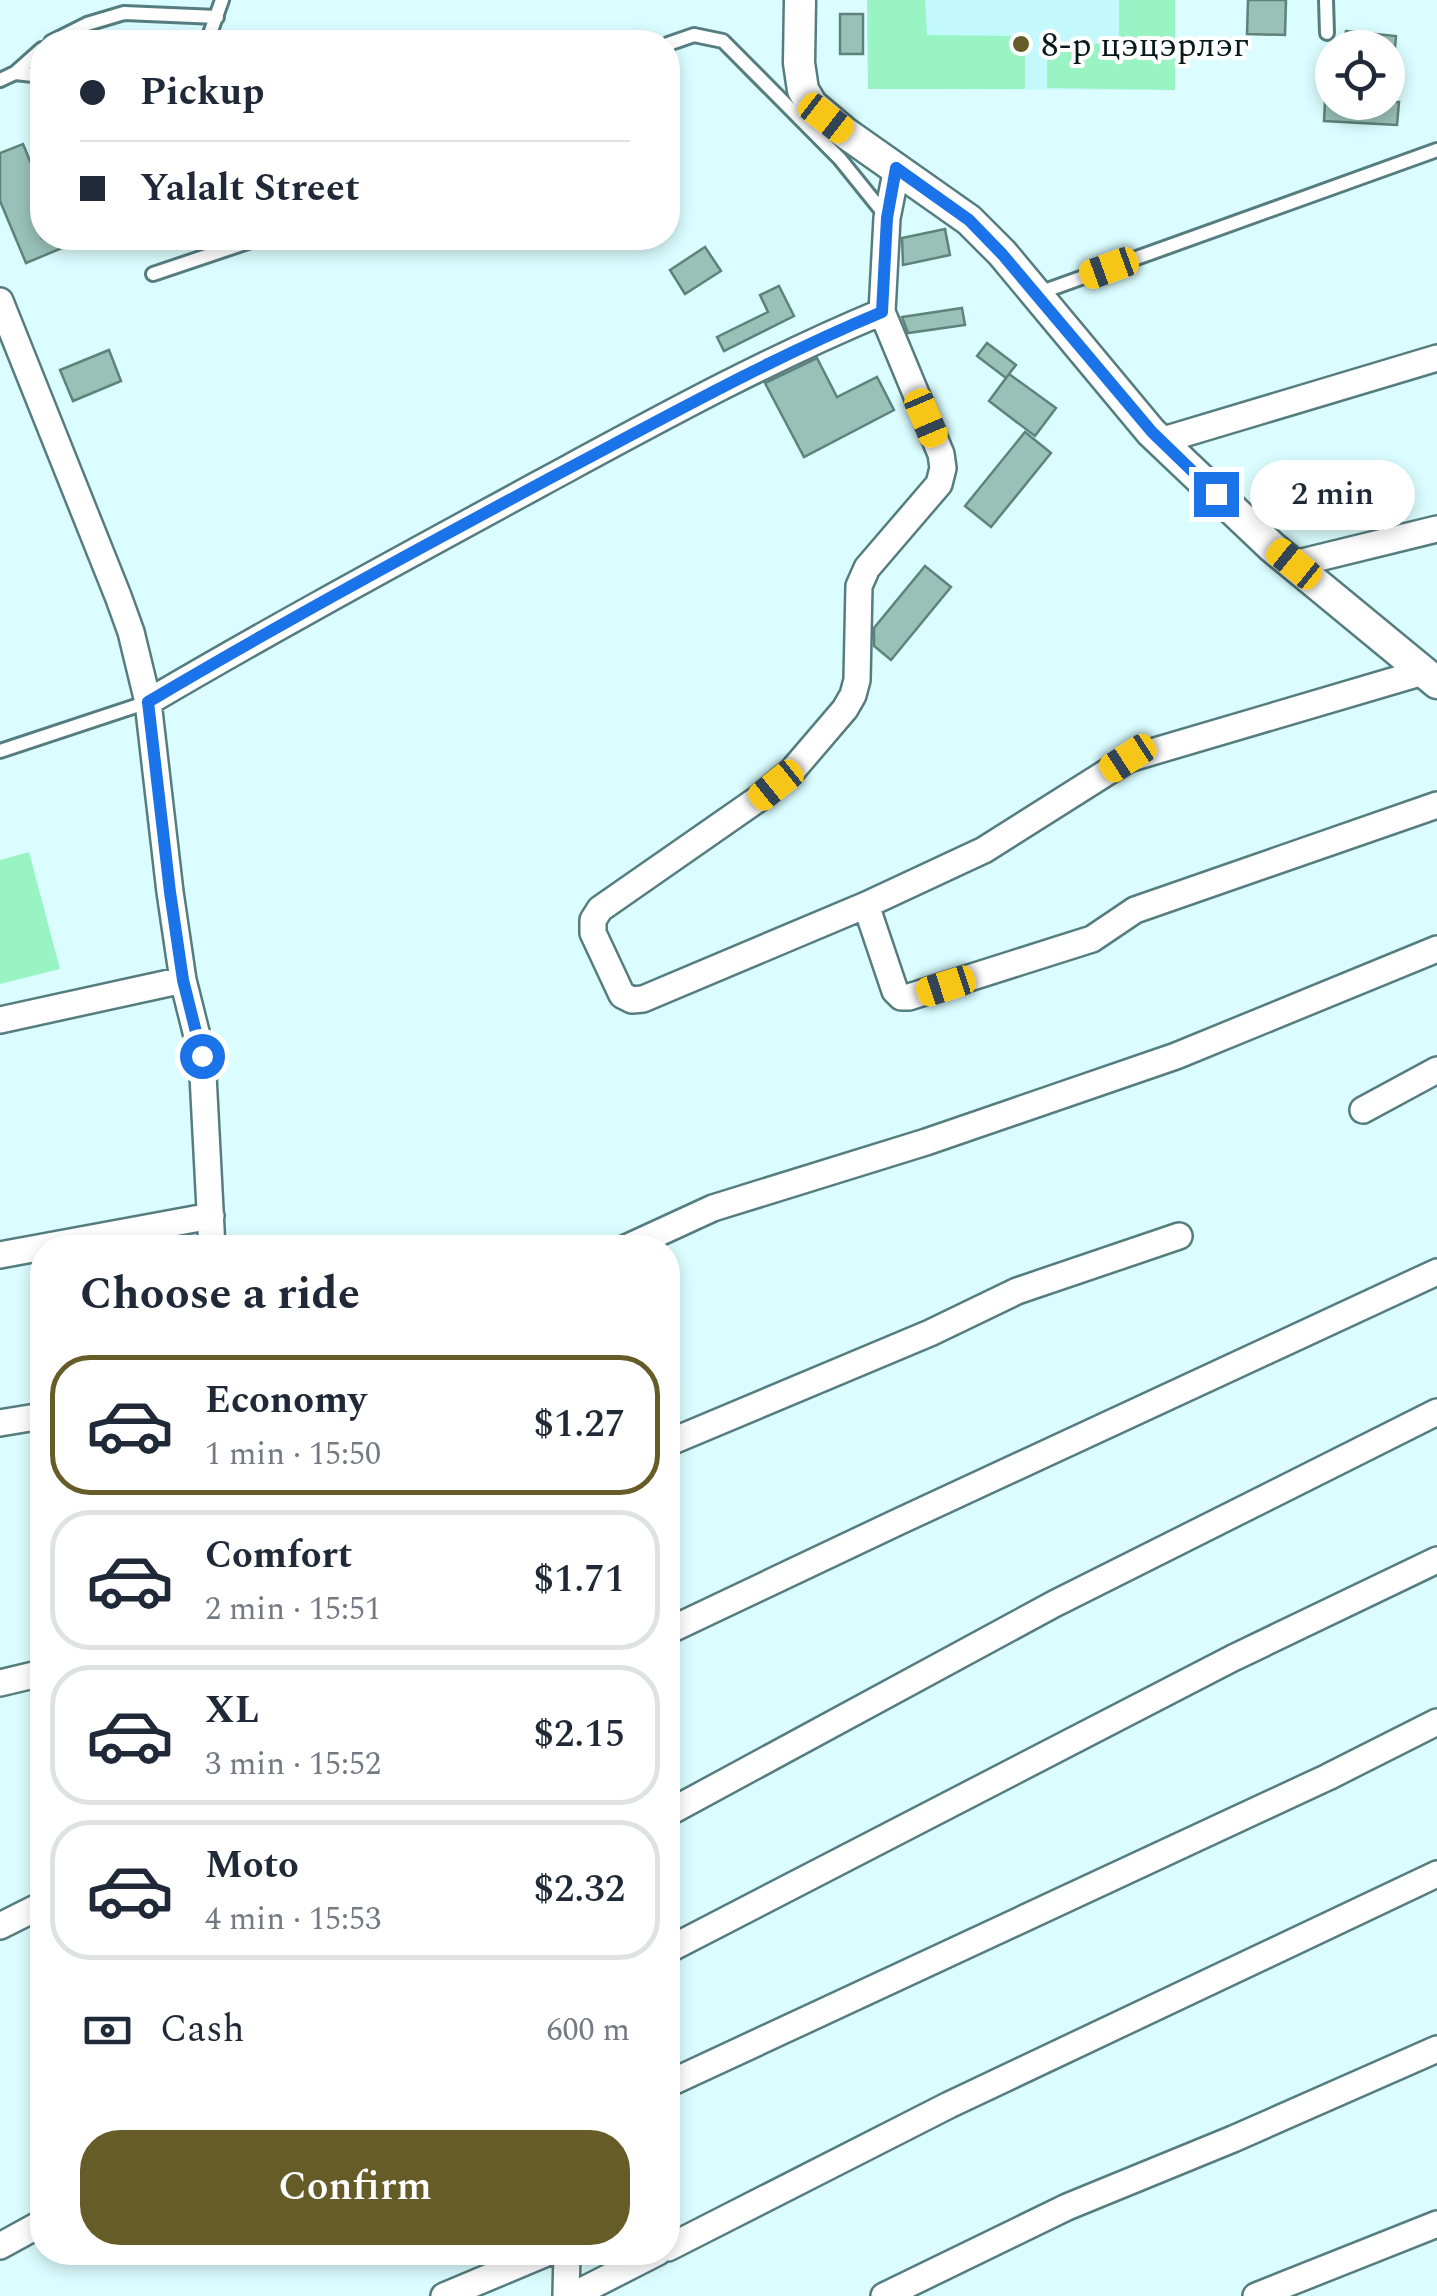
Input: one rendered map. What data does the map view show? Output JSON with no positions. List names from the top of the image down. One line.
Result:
{"places":["8-р цэцэрлэг"],"page":{"banner":["Pickup","Yalalt Street"],"bubble":"2 min","heading":"Choose a ride","list":[{"name":"Economy","note":"1 min · 15:50","value":"$1.27"},{"name":"Comfort","note":"2 min · 15:51","value":"$1.71"},{"name":"XL","note":"3 min · 15:52","value":"$2.15"},{"name":"Moto","note":"4 min · 15:53","value":"$2.32"}],"pay":["Cash","600 m"],"buttons":"Confirm"}}
